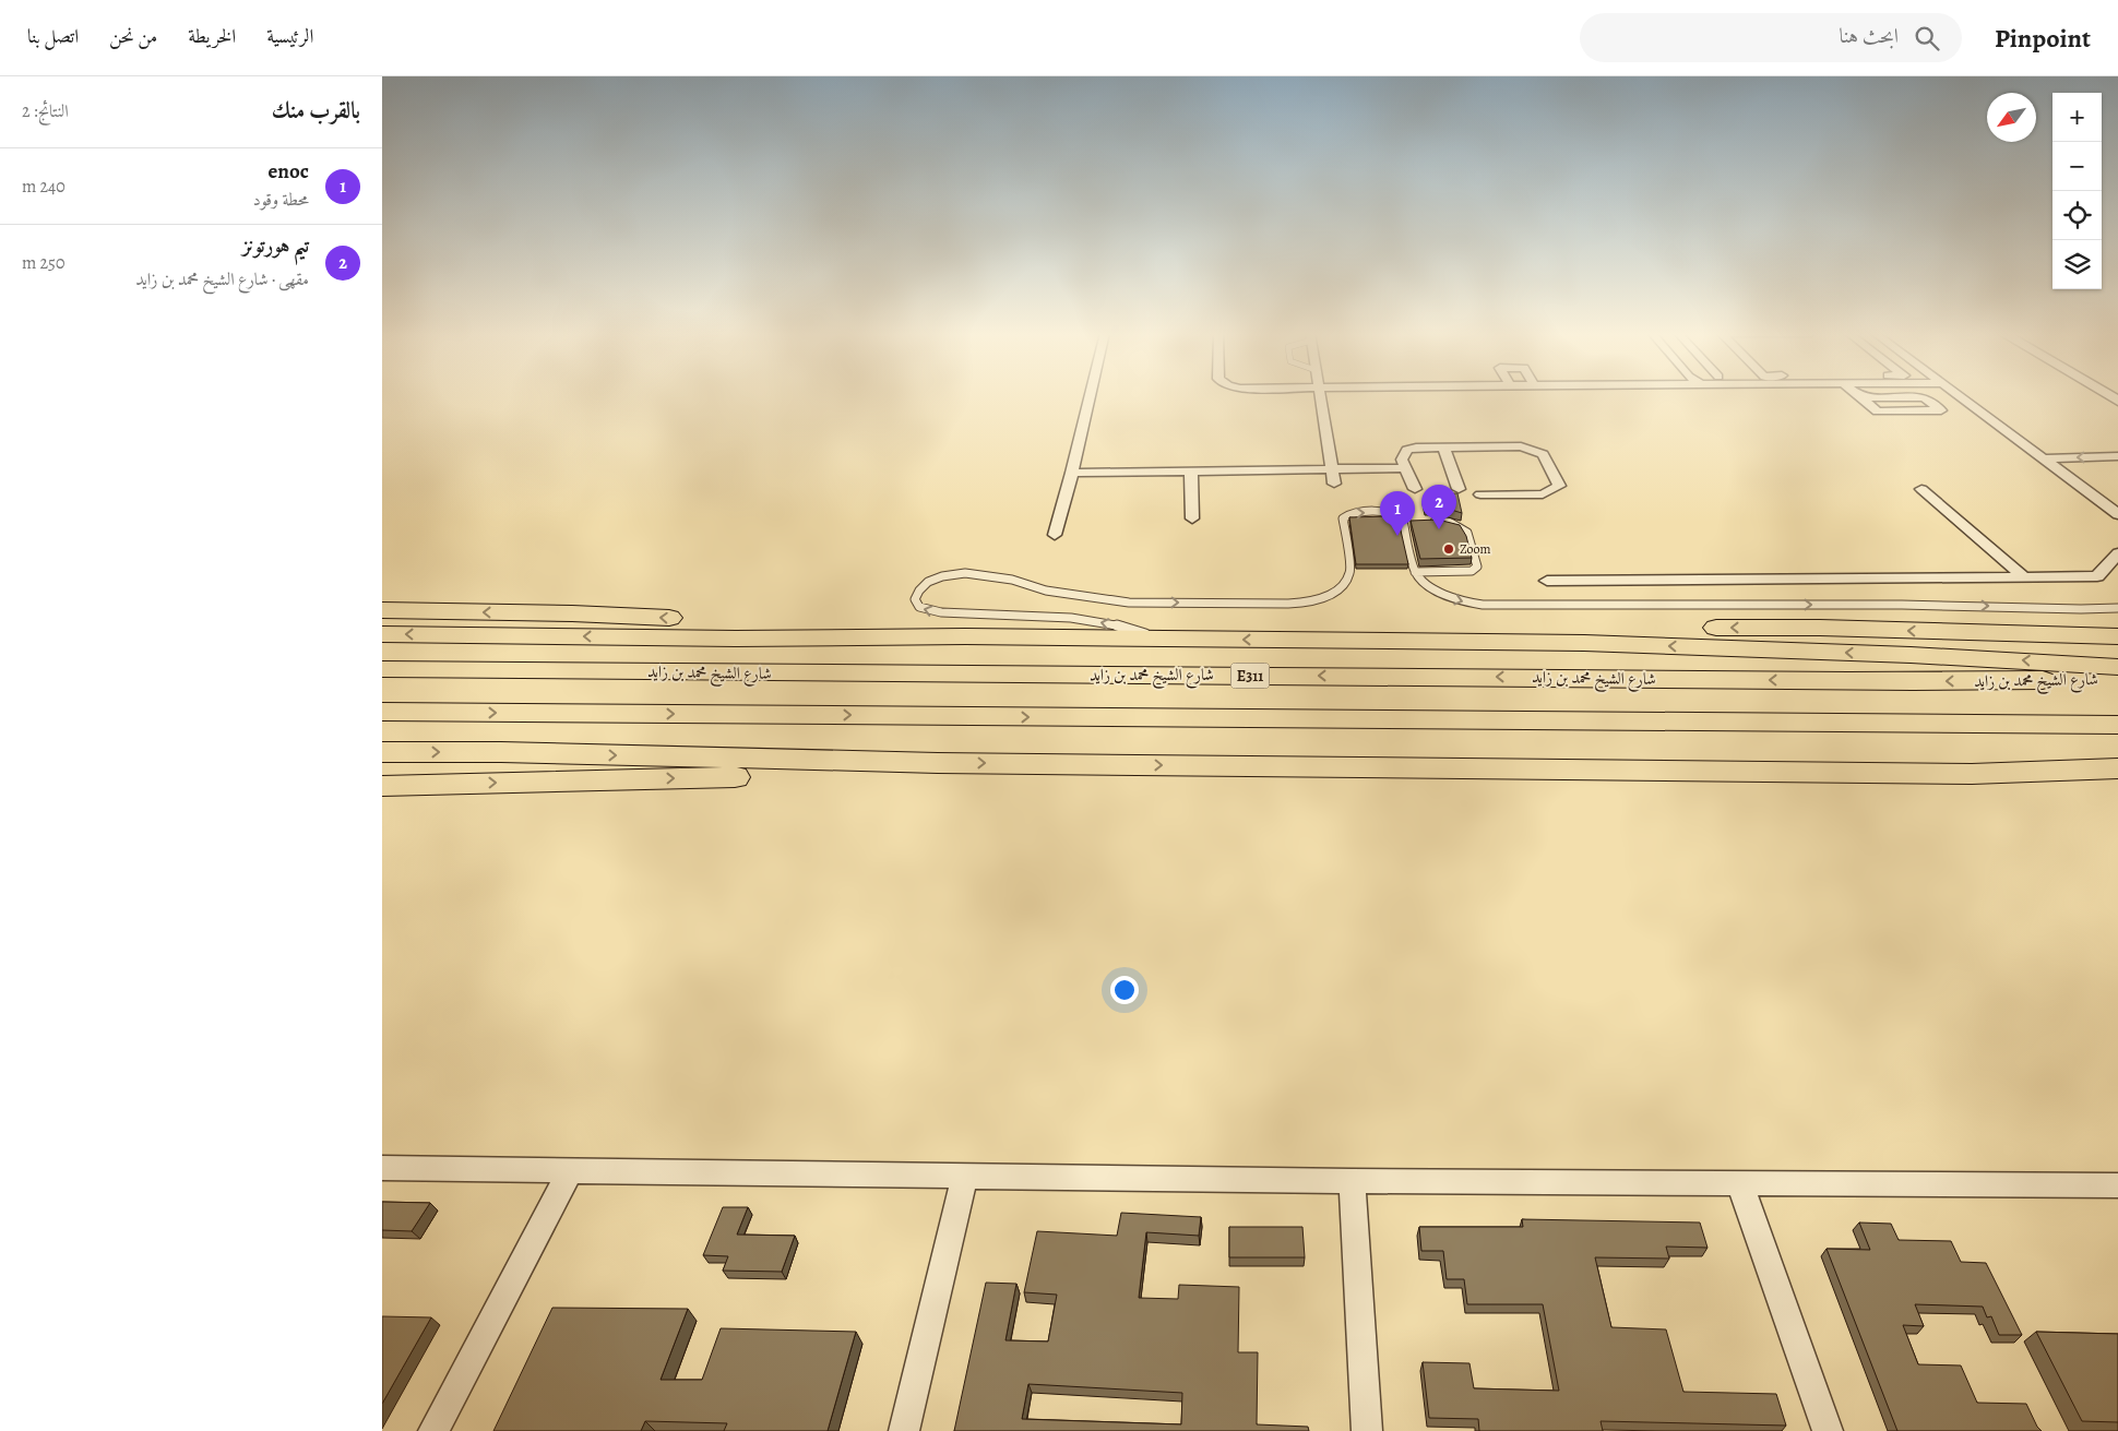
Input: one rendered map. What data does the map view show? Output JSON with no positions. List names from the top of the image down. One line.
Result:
{"streets":{"highway":["شارع الشيخ محمد بن زايد","E311"]},"places":["Zoom"],"north":"bottom left","page":{"header":"Pinpoint","search":"ابحث هنا","nav":["الرئيسية","الخريطة","من نحن","اتصل بنا"],"heading":["بالقرب منك","النتائج: 2"],"map_buttons":["+","−"],"list":[{"mark":"1","name":"enoc","note":"محطة وقود","value":"240 m"},{"mark":"2","name":"تيم هورتونز","note":"مقهى · شارع الشيخ محمد بن زايد","value":"250 m"}],"pins":["2","1"]}}
